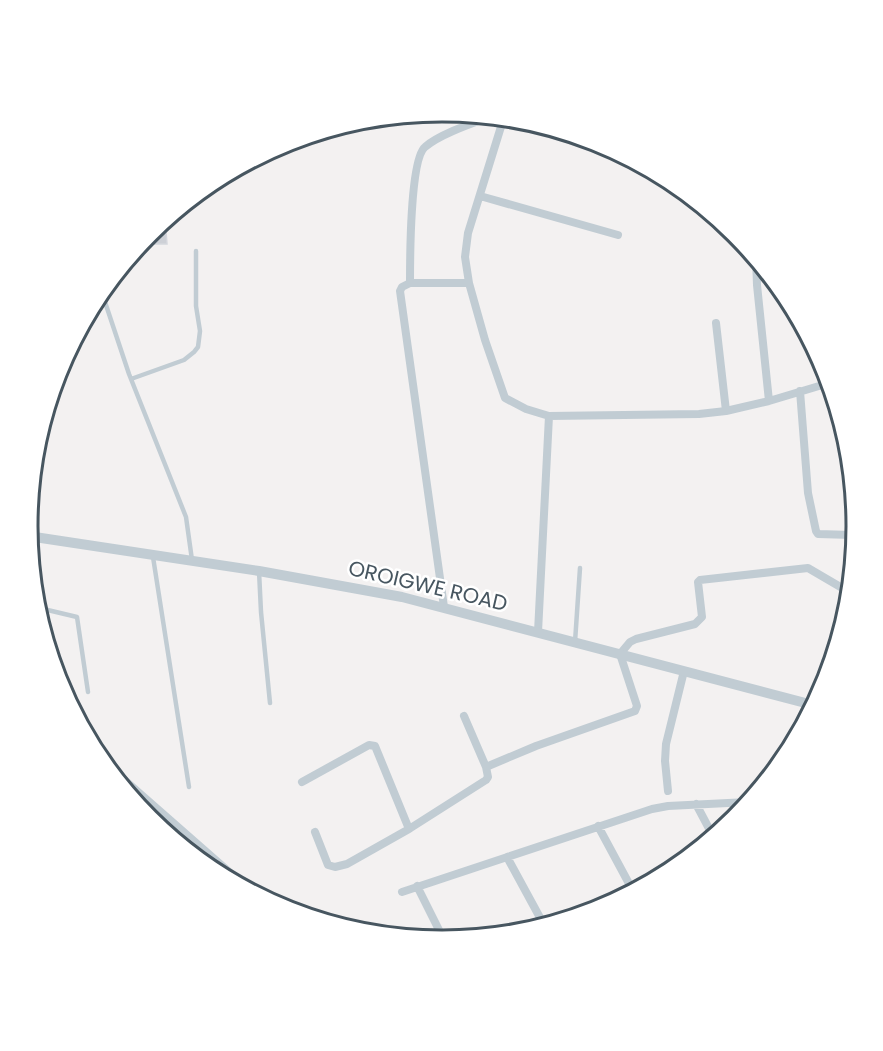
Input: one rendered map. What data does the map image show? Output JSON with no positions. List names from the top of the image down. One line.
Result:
{"streets":{"street":["OROIGWE ROAD"]}}
